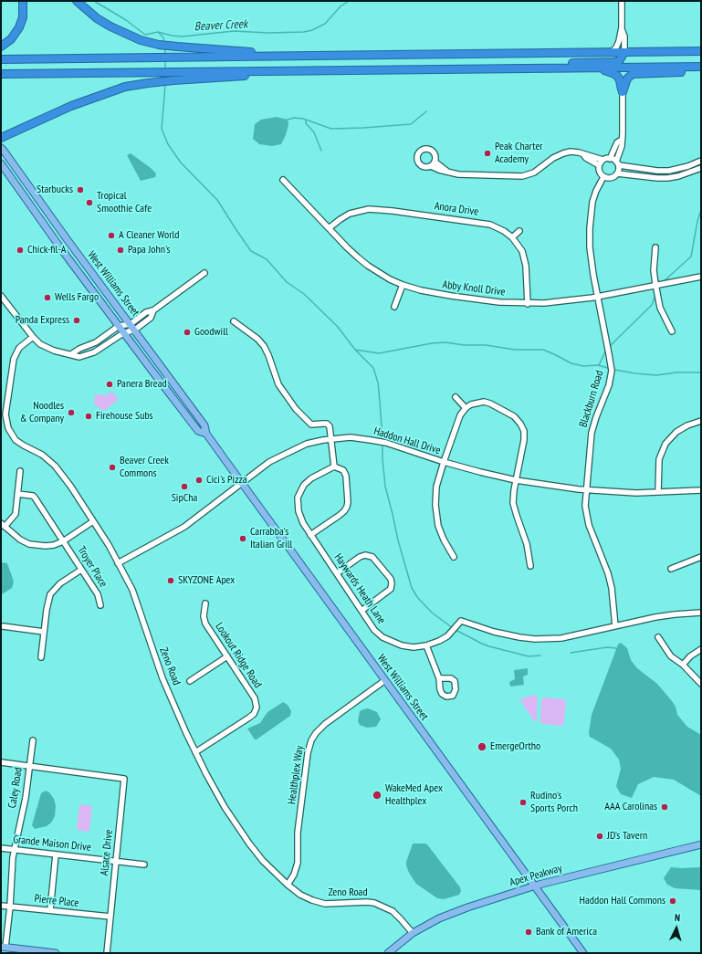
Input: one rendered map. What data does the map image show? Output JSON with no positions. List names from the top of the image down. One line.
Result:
{"streets":{"main road":["West Williams Street","Apex Peakway"],"street":["Anora Drive","Abby Knoll Drive","Blackburn Road","Haddon Hall Drive","Troyer Place","Haywards Heath Lane","Lookout Ridge Road","Zeno Road","Healthplex Way","Caley Road","Grande Maison Drive","Alsace Drive","Pierre Place"]},"crossings":[["Anora Drive","Abby Knoll Drive"],["West Williams Street","Haddon Hall Drive"],["West Williams Street","Healthplex Way"],["West Williams Street","Apex Peakway"],["Abby Knoll Drive","Blackburn Road"],["Blackburn Road","Haddon Hall Drive"],["Blackburn Road","Haywards Heath Lane"],["Haddon Hall Drive","Zeno Road"],["Lookout Ridge Road","Zeno Road"],["Zeno Road","Healthplex Way"],["Zeno Road","Apex Peakway"],["Caley Road","Grande Maison Drive"],["Caley Road","Alsace Drive"],["Caley Road","Pierre Place"],["Grande Maison Drive","Alsace Drive"],["Alsace Drive","Pierre Place"]],"water":["Beaver Creek"],"places":["Peak Charter Academy","Starbucks","Tropical Smoothie Cafe","A Cleaner World","Chick-fil-A","Papa John's","Wells Fargo","Panda Express","Goodwill","Panera Bread","Noodles & Company","Firehouse Subs","Beaver Creek Commons","Cici's Pizza","SipCha","Carrabba's Italian Grill","SKYZONE Apex","EmergeOrtho","WakeMed Apex Healthplex","Rudino's Sports Porch","AAA Carolinas","JD's Tavern","Haddon Hall Commons","Bank of America"],"north":"top"}
